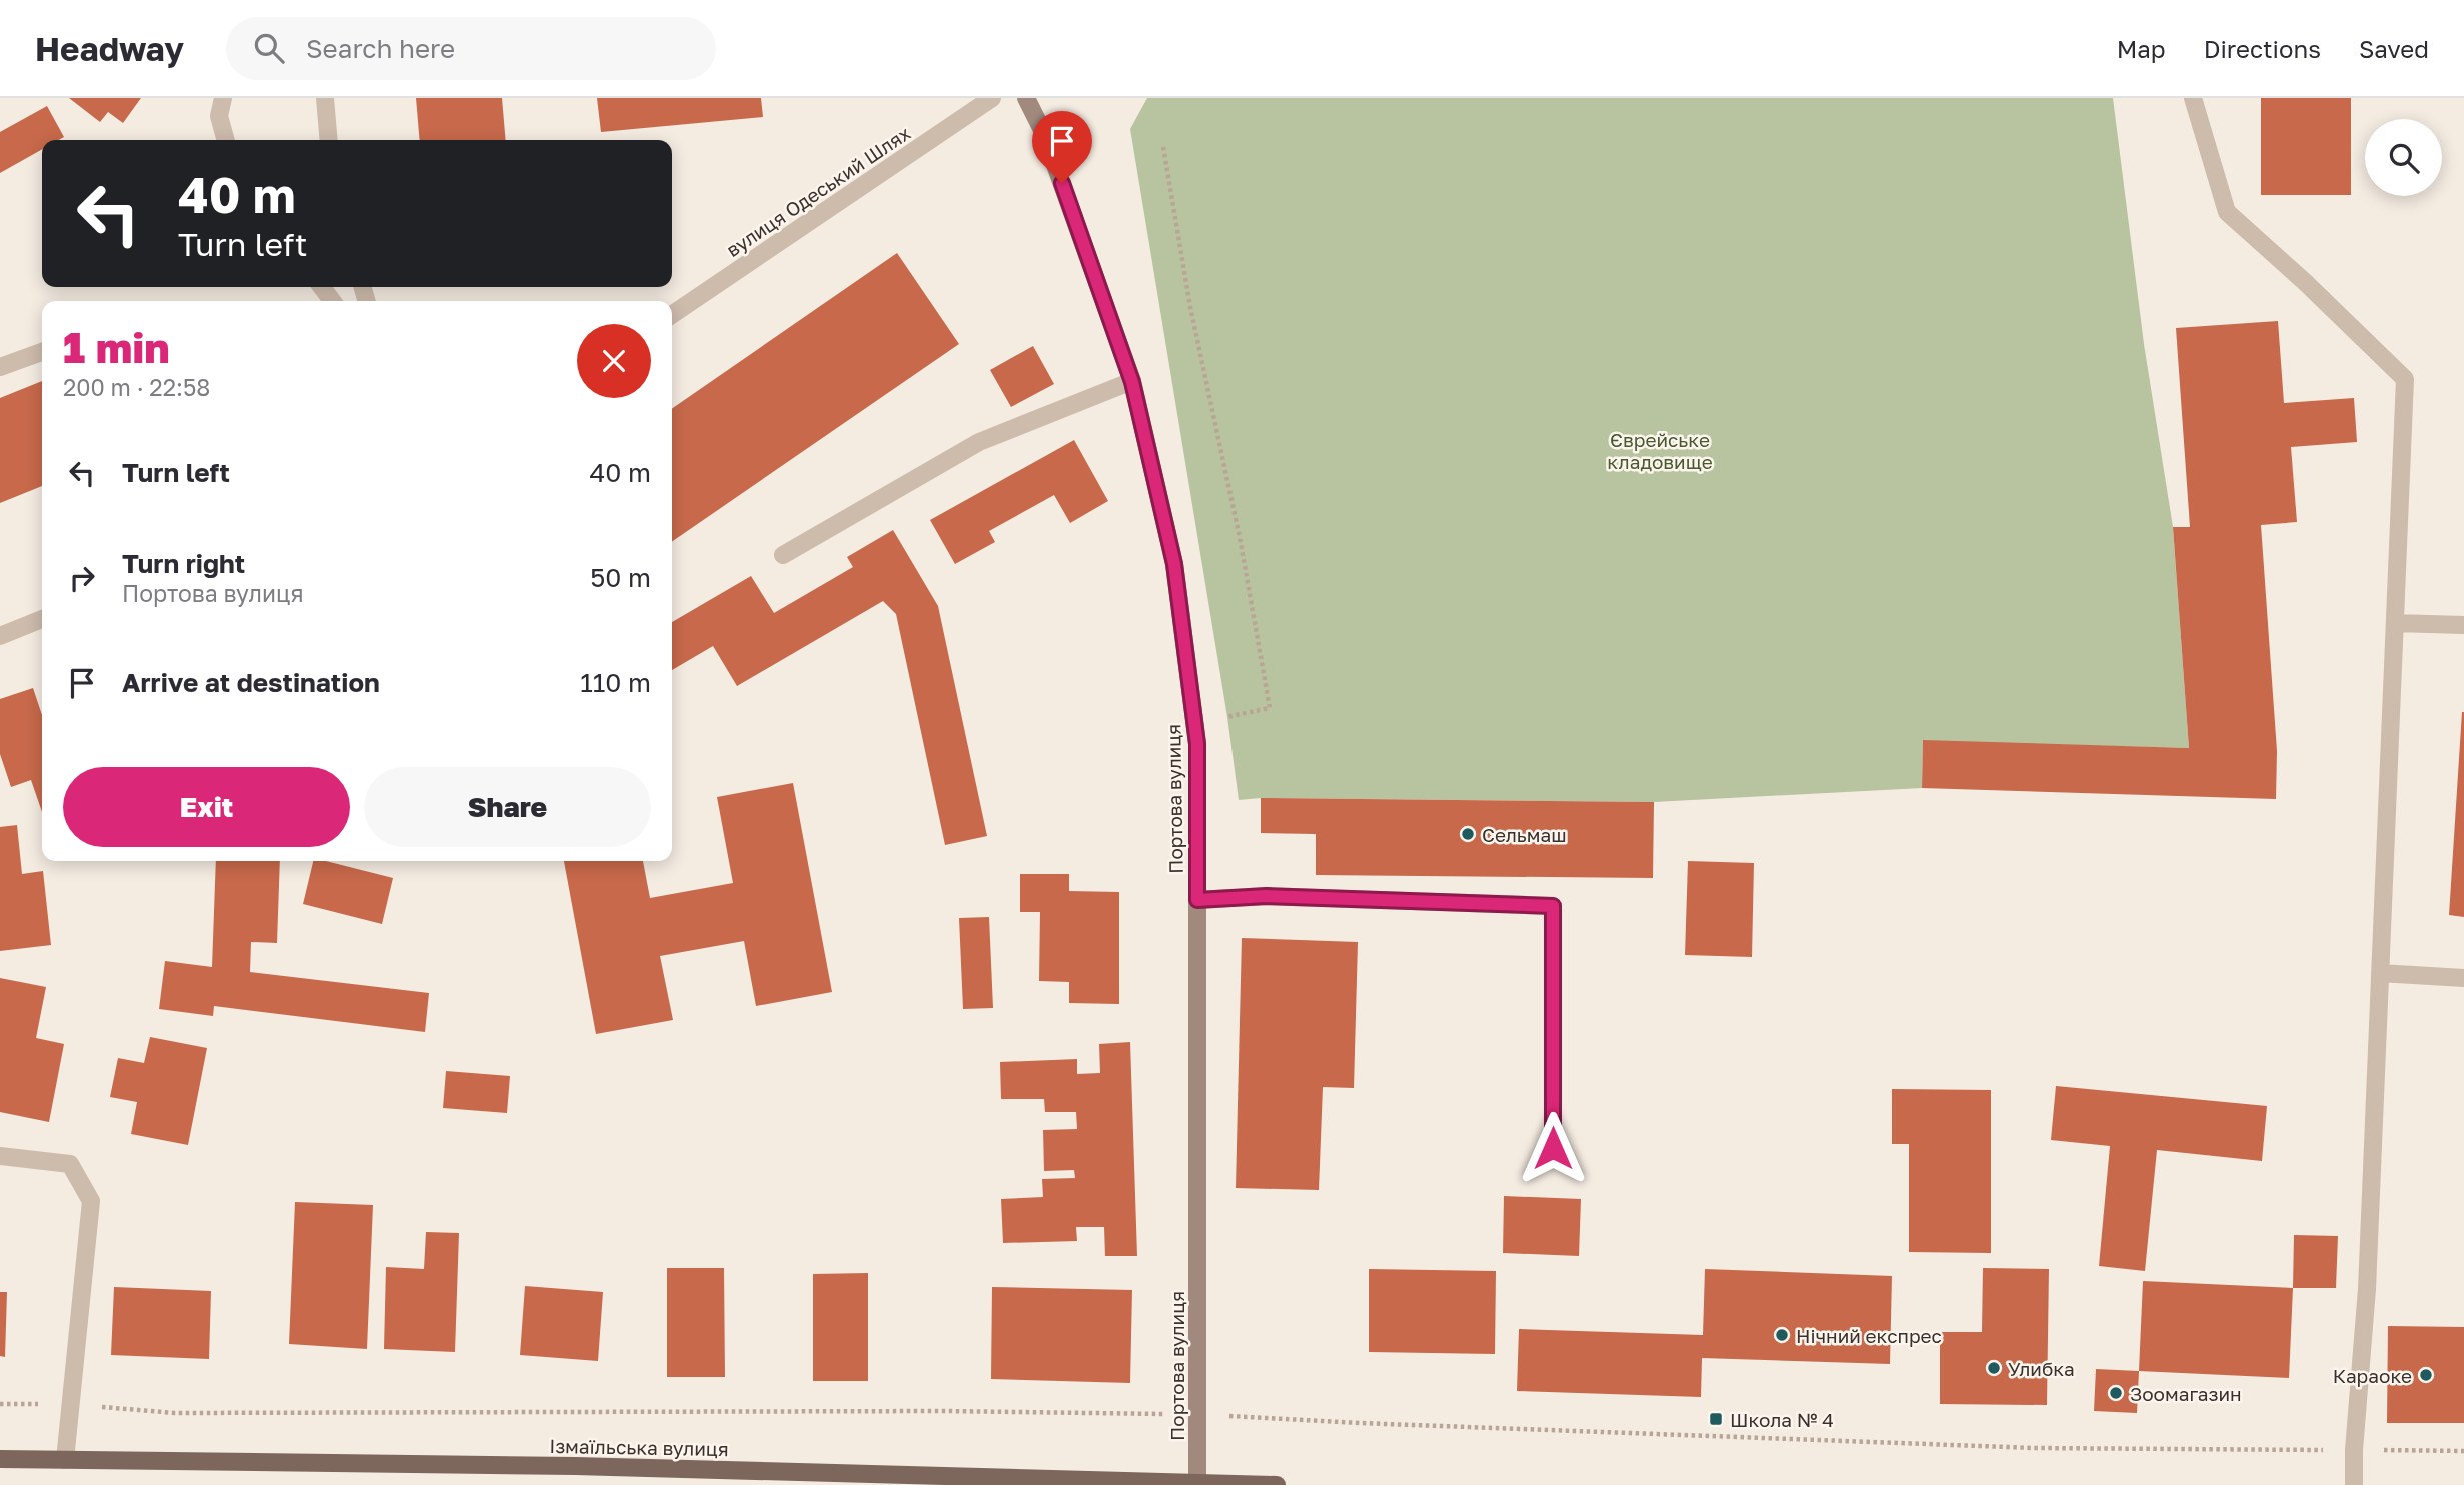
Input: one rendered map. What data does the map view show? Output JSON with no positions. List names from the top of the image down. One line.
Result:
{"streets":{"main road":["Портова вулиця","Ізмаїльська вулиця"],"street":["вулиця Одеський Шлях"]},"crossings":[["Портова вулиця","Ізмаїльська вулиця"]],"parks":["Єврейське кладовище"],"places":{"other":["Сельмаш","Нічний експрес","Улибка","Караоке","Зоомагазин"],"transit":["Школа № 4"]},"page":{"header":"Headway","search":"Search here","nav":["Map","Directions","Saved"],"turn":["40 m","Turn left"],"heading":["1 min","200 m · 22:58"],"list":[{"name":"Turn left","value":"40 m"},{"name":"Turn right","note":"Портова вулиця","value":"50 m"},{"name":"Arrive at destination","value":"110 m"}],"buttons":["Exit","Share"]}}
